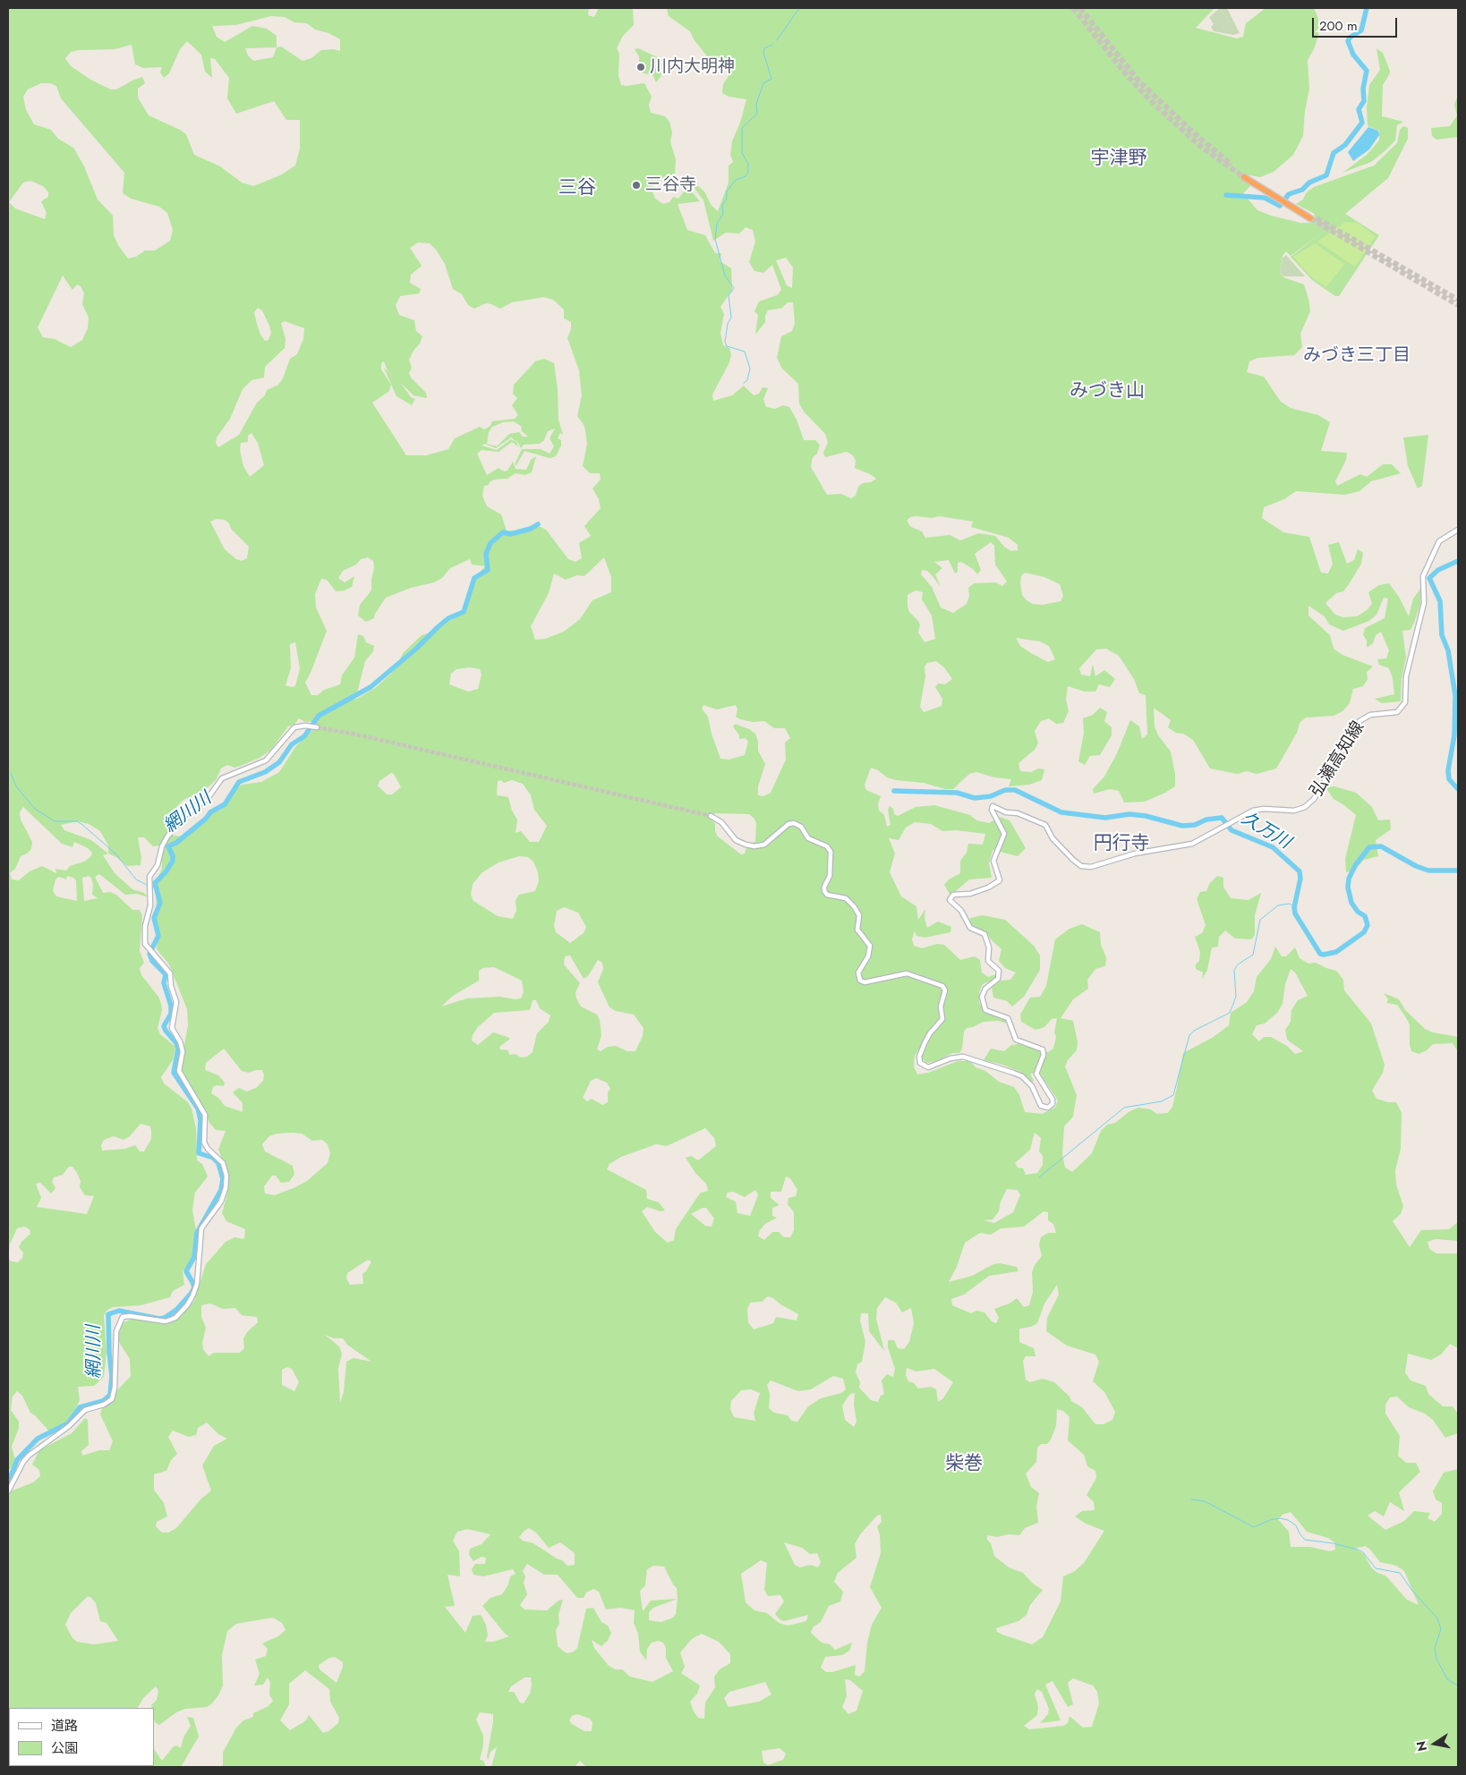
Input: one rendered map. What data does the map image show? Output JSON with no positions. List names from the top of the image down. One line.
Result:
{"streets":{"main road":["弘瀬高知線"]},"districts":["宇津野","三谷","みづき三丁目","みづき山","円行寺","柴巻"],"water":["網川川","久万川"],"places":["川内大明神","三谷寺"],"legend":["道路","公園"],"scale_bar":"200 m","north":"left"}
